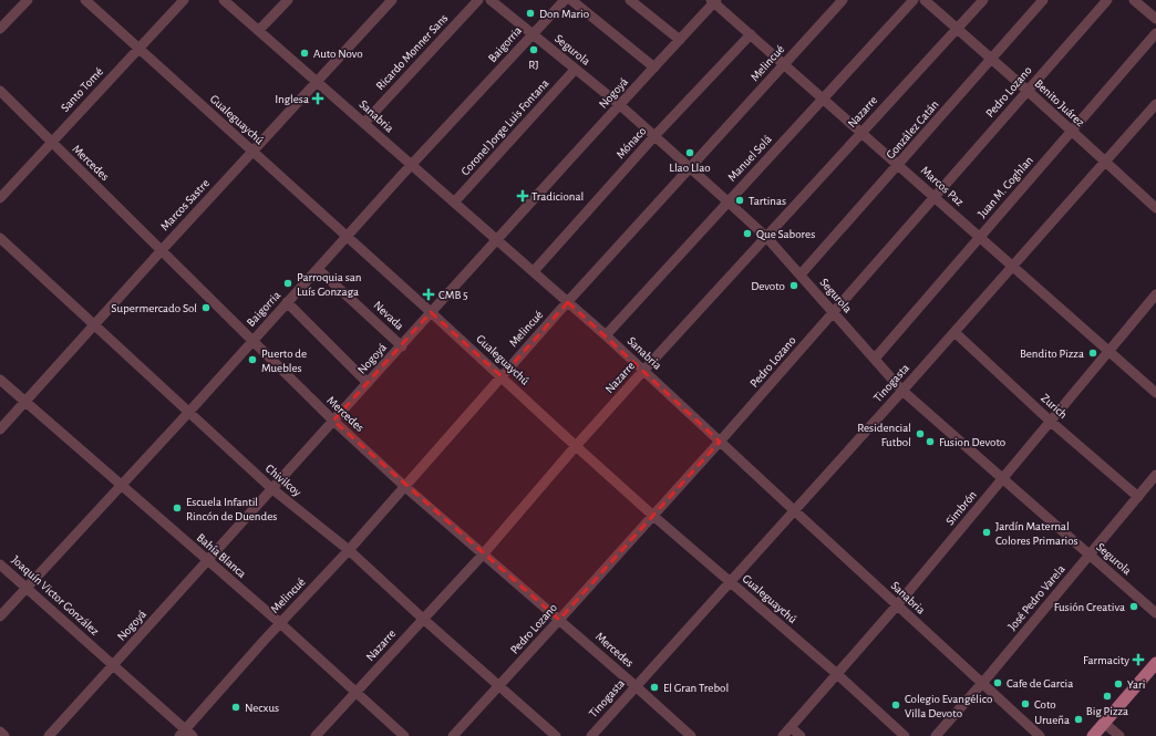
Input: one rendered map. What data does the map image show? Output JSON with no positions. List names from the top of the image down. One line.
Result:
{"streets":{"street":["Baigorria","Segurola","Ricardo Monner Sans","Melincué","Santo Tomé","Pedro Lozano","Nogoyá","Benito Juárez","Nazarre","Sanabria","Gualeguaychú","Coronel Jorge Luis Fontana","González Catán","Mónaco","Manuel Solá","Mercedes","Marcos Paz","Juan M. Coghlan","Marcos Sastre","Nevada","Tinogasta","Zurich","Chivilcoy","Simbrón","Bahía Blanca","Joaquín Victor González","José Pedro Varela"]},"crossings":[["Baigorria","Segurola"],["Baigorria","Sanabria"],["Baigorria","Gualeguaychú"],["Baigorria","Mercedes"],["Baigorria","Nevada"],["Baigorria","Chivilcoy"],["Baigorria","Bahía Blanca"],["Baigorria","Joaquín Victor González"],["Segurola","Melincué"],["Segurola","Pedro Lozano"],["Segurola","Nogoyá"],["Segurola","Nazarre"],["Segurola","Coronel Jorge Luis Fontana"],["Segurola","González Catán"],["Segurola","Mónaco"],["Segurola","Manuel Solá"],["Segurola","Juan M. Coghlan"],["Segurola","Tinogasta"],["Segurola","Simbrón"],["Segurola","José Pedro Varela"],["Ricardo Monner Sans","Sanabria"],["Melincué","Sanabria"],["Melincué","Gualeguaychú"],["Melincué","Mercedes"],["Melincué","Marcos Paz"],["Melincué","Chivilcoy"],["Melincué","Bahía Blanca"],["Melincué","Joaquín Victor González"],["Santo Tomé","Gualeguaychú"],["Santo Tomé","Mercedes"],["Pedro Lozano","Benito Juárez"],["Pedro Lozano","Sanabria"],["Pedro Lozano","Gualeguaychú"],["Pedro Lozano","Mercedes"],["Pedro Lozano","Marcos Paz"],["Pedro Lozano","Chivilcoy"],["Nogoyá","Sanabria"],["Nogoyá","Gualeguaychú"],["Nogoyá","Mercedes"],["Nogoyá","Marcos Paz"],["Nogoyá","Nevada"],["Nogoyá","Chivilcoy"],["Nogoyá","Bahía Blanca"],["Nogoyá","Joaquín Victor González"],["Benito Juárez","Nazarre"],["Benito Juárez","González Catán"],["Benito Juárez","Juan M. Coghlan"],["Benito Juárez","Tinogasta"],["Nazarre","Sanabria"],["Nazarre","Gualeguaychú"],["Nazarre","Mercedes"],["Nazarre","Marcos Paz"],["Nazarre","Chivilcoy"],["Nazarre","Bahía Blanca"],["Sanabria","Coronel Jorge Luis Fontana"],["Sanabria","Mónaco"],["Sanabria","Manuel Solá"],["Sanabria","Marcos Sastre"],["Sanabria","Tinogasta"],["Sanabria","Simbrón"],["Sanabria","José Pedro Varela"],["Gualeguaychú","Marcos Sastre"],["Gualeguaychú","Tinogasta"],["Gualeguaychú","Simbrón"],["González Catán","Marcos Paz"],["Mónaco","Marcos Paz"],["Manuel Solá","Marcos Paz"],["Mercedes","Marcos Sastre"],["Mercedes","Tinogasta"],["Marcos Paz","Juan M. Coghlan"],["Marcos Paz","Tinogasta"],["Marcos Paz","Simbrón"],["Marcos Sastre","Chivilcoy"],["Marcos Sastre","Bahía Blanca"],["Tinogasta","Zurich"],["Zurich","Simbrón"],["Zurich","José Pedro Varela"]],"places":{"other":["Don Mario","RJ","Auto Novo","Llao Llao","Tartinas","Que Sabores","Parroquia san Luís Gonzaga","Devoto","Supermercado Sol","Bendito Pizza","Puerto de Muebles","Residencial Futbol","Fusion Devoto","Escuela Infantil Rincón de Duendes","Jardín Maternal Colores Primarios","Fusión Creativa","Cafe de Garcia","Yari","El Gran Trebol","Big Pizza","Coto","Colegio Evangélico Villa Devoto","Necxus","Urueña"],"health":["Inglesa","Tradicional","CMB 5","Farmacity"]}}
